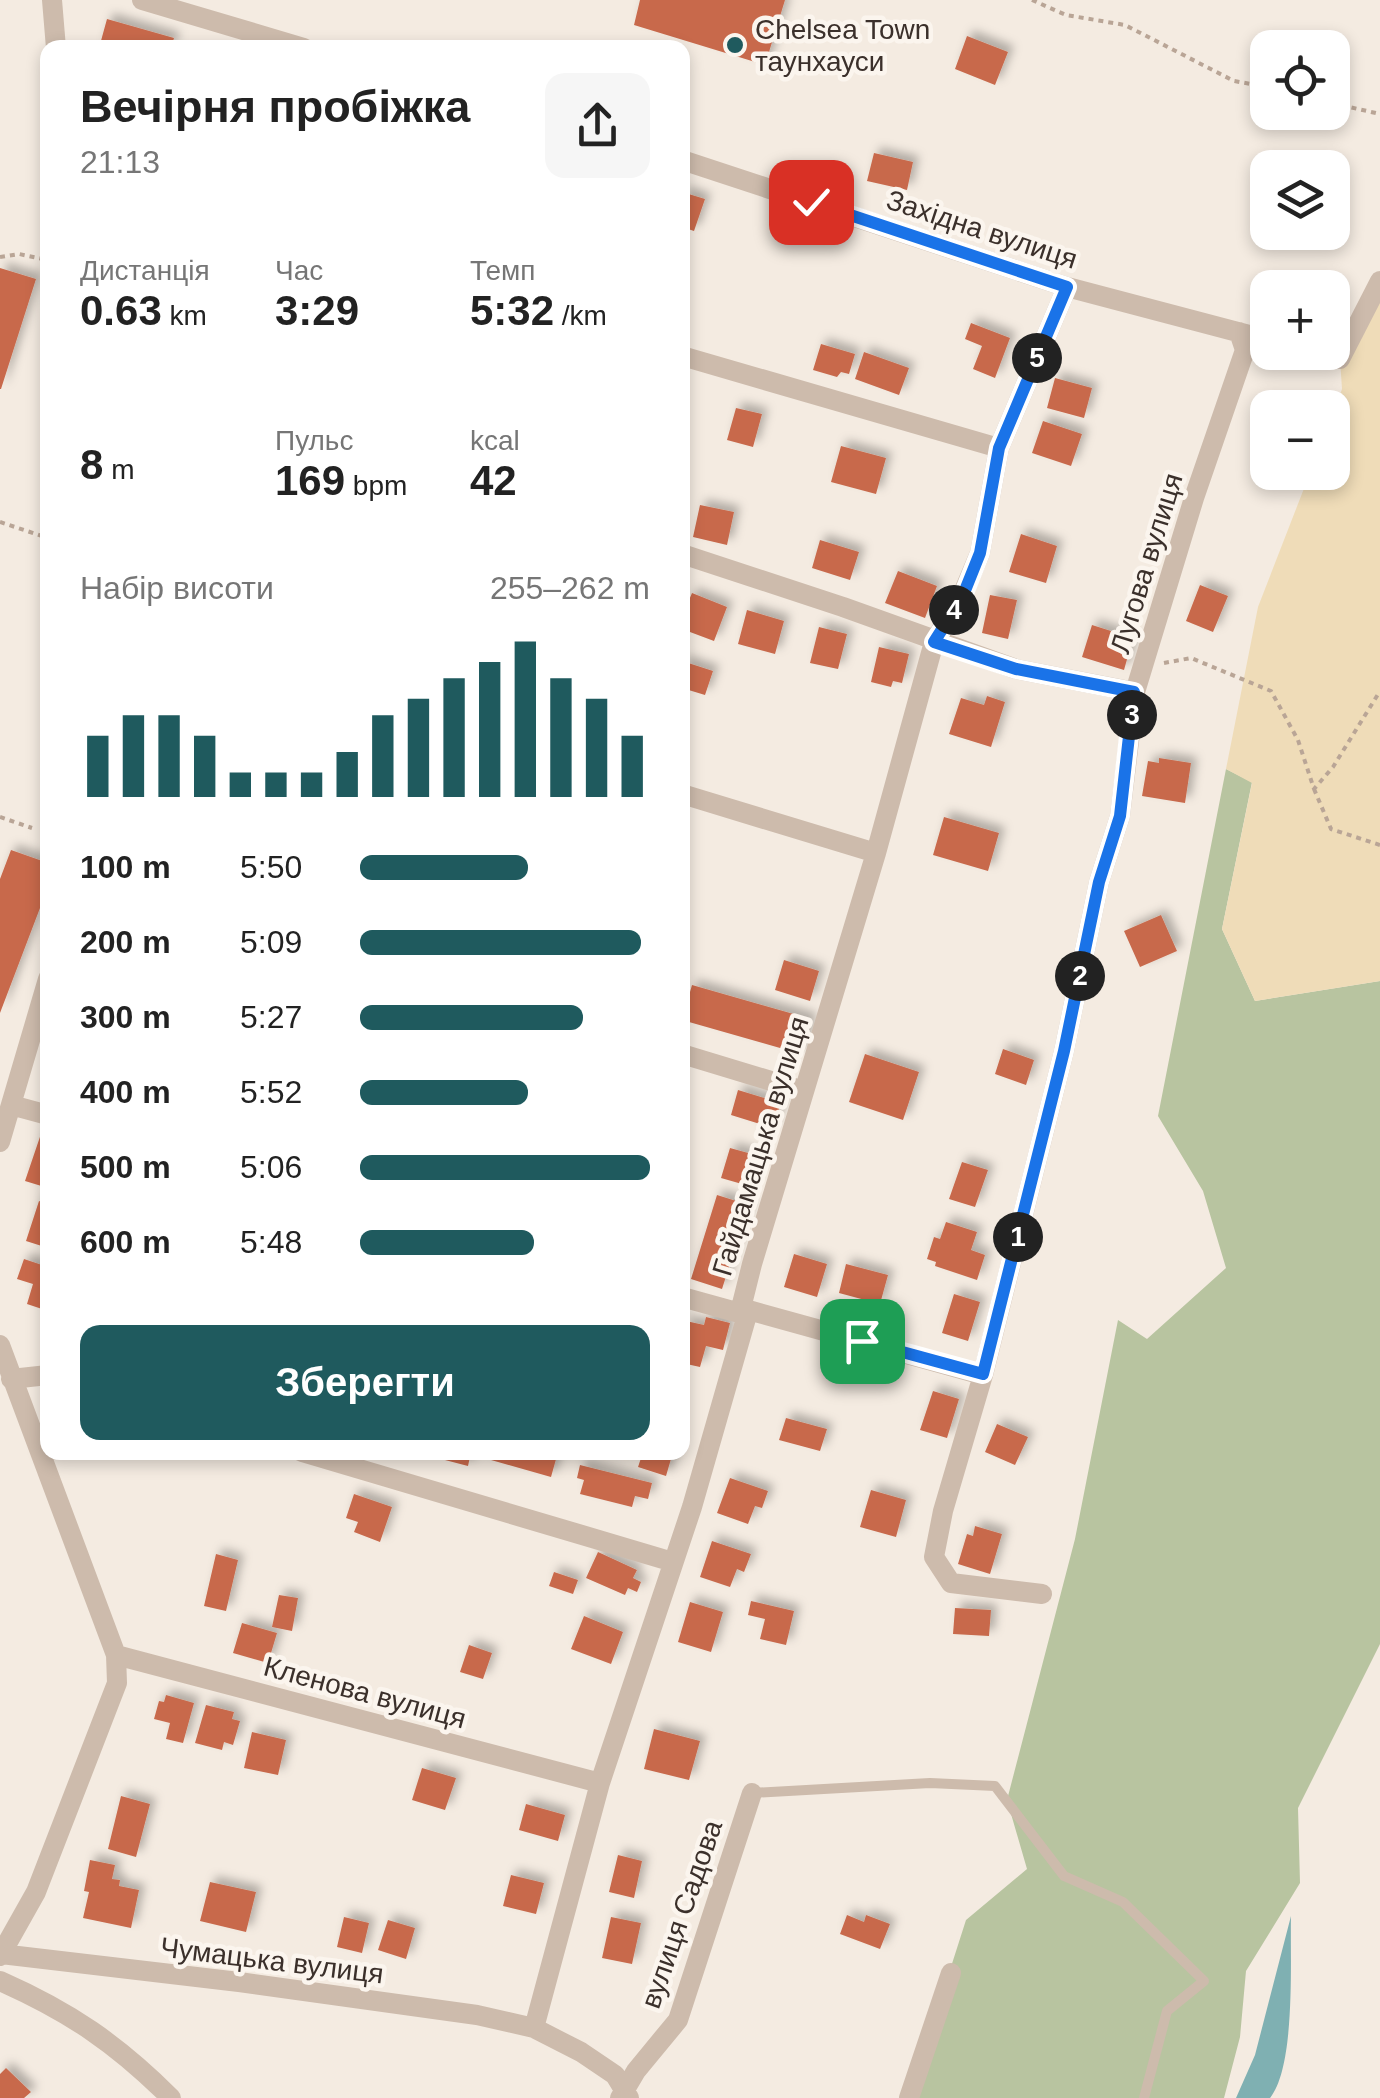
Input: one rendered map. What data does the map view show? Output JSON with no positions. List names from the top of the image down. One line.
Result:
{"streets":{"street":["Західна вулиця","Лугова вулиця","Гайдамацька вулиця","Кленова вулиця","вулиця Садова","Чумацька вулиця"]},"crossings":[["Західна вулиця","Лугова вулиця"],["Західна вулиця","Гайдамацька вулиця"],["Гайдамацька вулиця","Кленова вулиця"],["Гайдамацька вулиця","Чумацька вулиця"],["вулиця Садова","Чумацька вулиця"]],"places":["Chelsea Town таунхауси"],"page":{"map_buttons":["+","−"],"heading":["Вечірня пробіжка","21:13"],"stats":[["Дистанція","0.63 km"],["Час","3:29"],["Темп","5:32 /km"],["8 m"],["Пульс","169 bpm"],["kcal","42"]],"pins":["5","4","3","2","1"],"chart":["Набір висоти","255–262 m"],"list":[{"name":"100 m","note":"5:50"},{"name":"200 m","note":"5:09"},{"name":"300 m","note":"5:27"},{"name":"400 m","note":"5:52"},{"name":"500 m","note":"5:06"},{"name":"600 m","note":"5:48"}],"buttons":"Зберегти"}}
